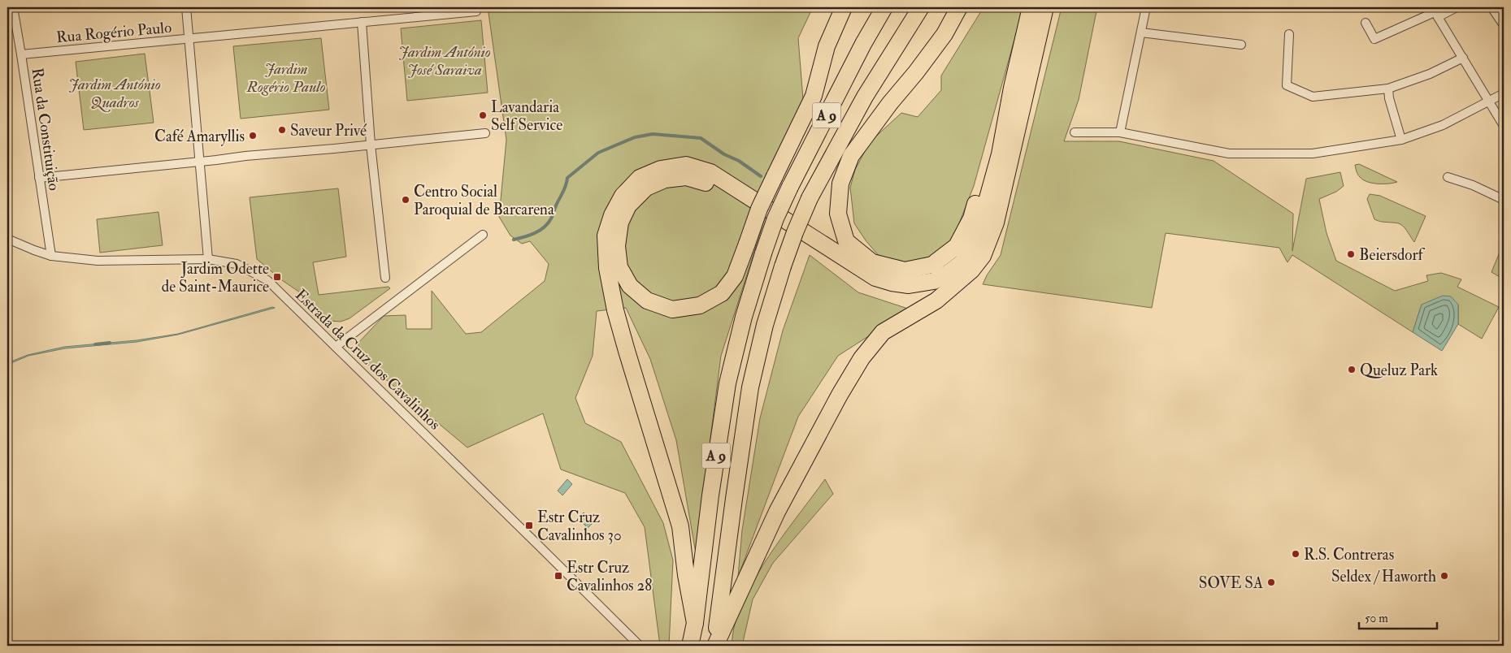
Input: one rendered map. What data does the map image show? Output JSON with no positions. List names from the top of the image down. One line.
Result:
{"streets":{"highway":["A 9"],"street":["Rua Rogério Paulo","Rua da Constituição","Estrada da Cruz dos Cavalinhos"]},"crossings":[["Rua Rogério Paulo","Rua da Constituição"],["Rua da Constituição","Estrada da Cruz dos Cavalinhos"]],"parks":["Jardim António José Saraiva","Jardim Rogério Paulo","Jardim António Quadros"],"places":{"other":["Lavandaria Self Service","Saveur Privé","Café Amaryllis","Centro Social Paroquial de Barcarena","Beiersdorf","Queluz Park","R.S. Contreras","Seldex / Haworth","SOVE SA"],"transit":["Jardim Odette de Saint-Maurice","Estr Cruz Cavalinhos 30","Estr Cruz Cavalinhos 28"]},"scale_bar":"50 m"}
